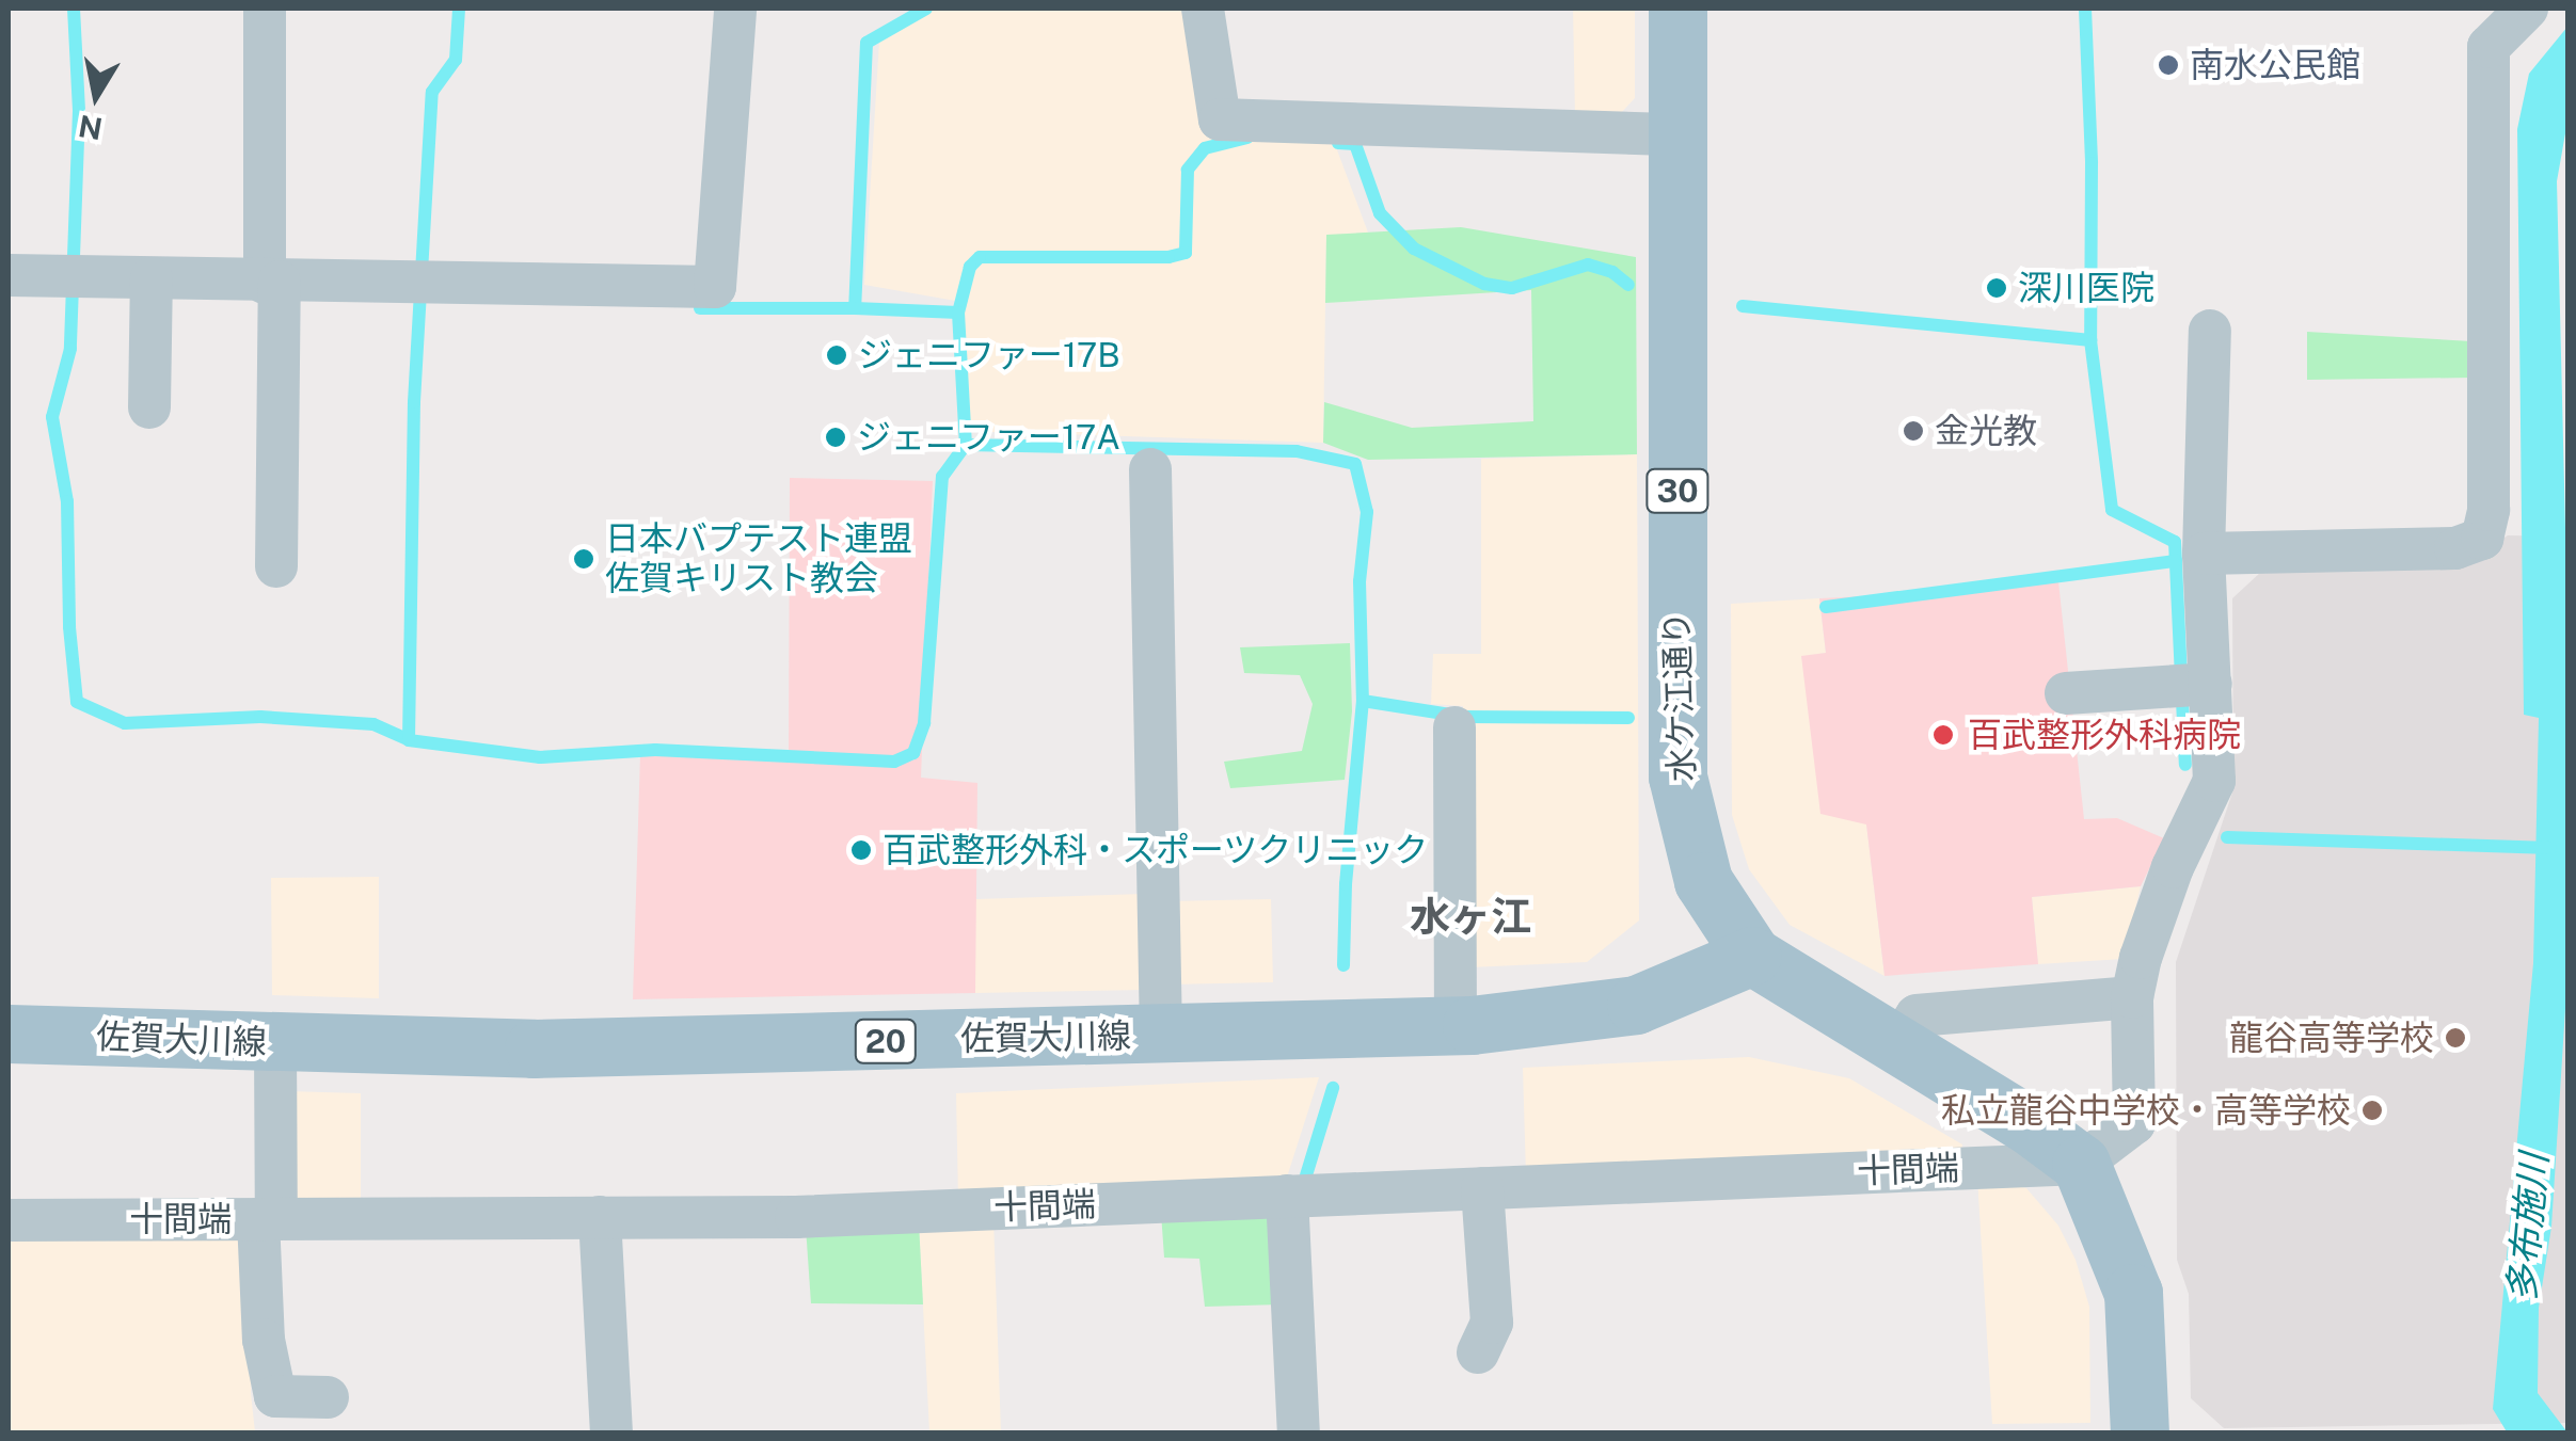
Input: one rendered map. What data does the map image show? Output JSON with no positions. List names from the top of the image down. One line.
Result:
{"streets":{"main road":["30","水ケ江通り","佐賀大川線","20"],"street":["十間端"]},"crossings":[["水ケ江通り","佐賀大川線"],["水ケ江通り","十間端"]],"districts":["水ヶ江"],"water":["多布施川"],"places":["南水公民館","深川医院","ジェニファー17B","金光教","ジェニファー17A","日本バプテスト連盟 佐賀キリスト教会","百武整形外科病院","百武整形外科・スポーツクリニック","龍谷高等学校","私立龍谷中学校・高等学校"],"north":"bottom"}
